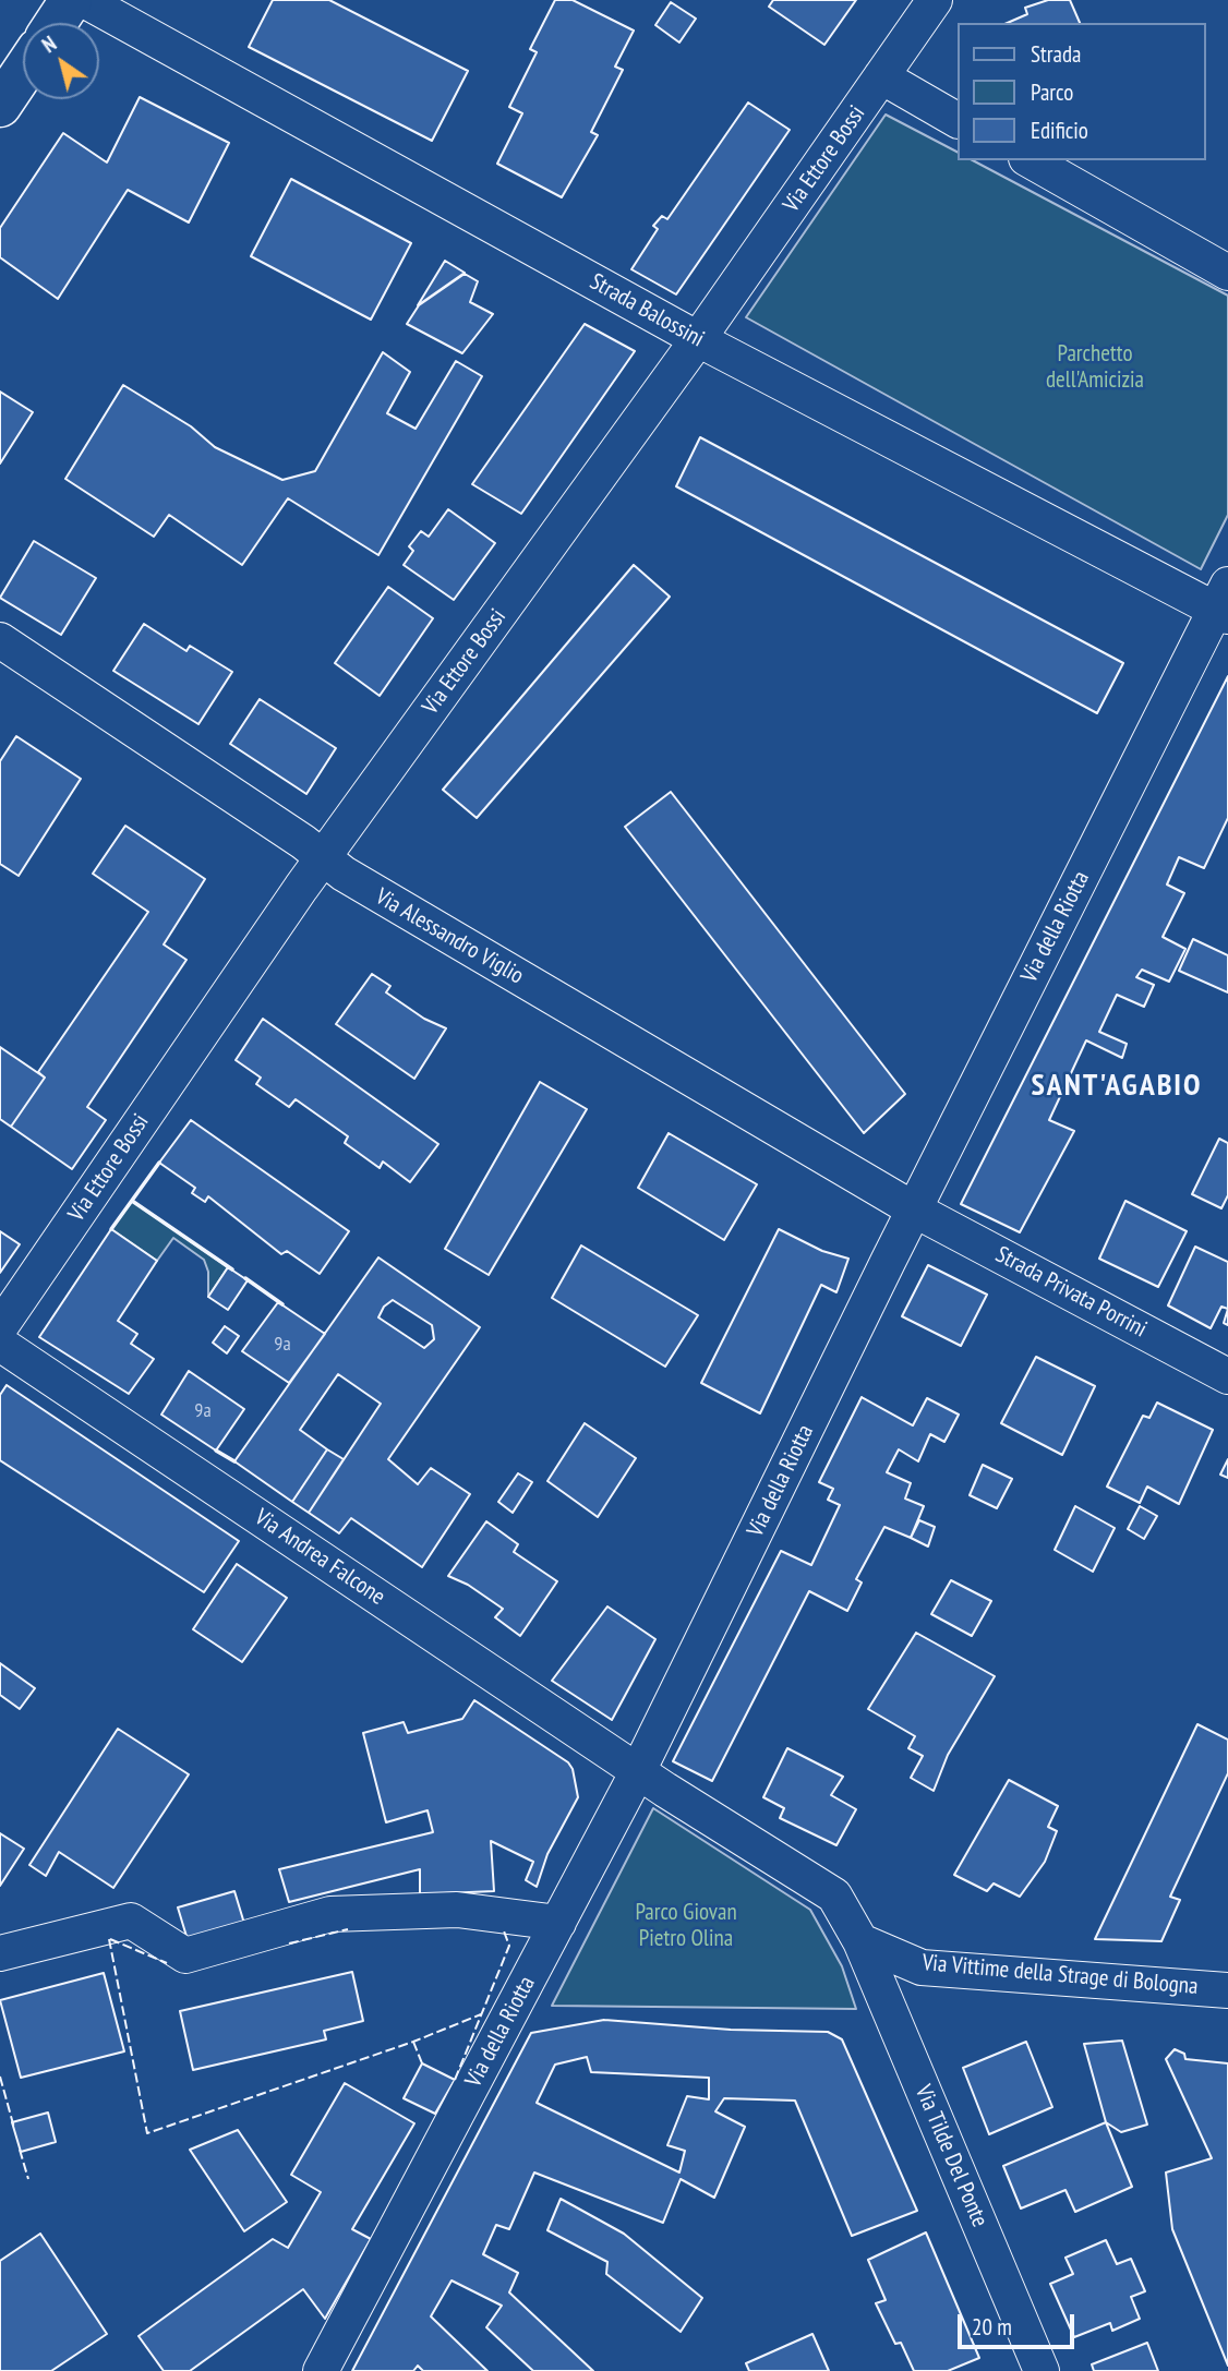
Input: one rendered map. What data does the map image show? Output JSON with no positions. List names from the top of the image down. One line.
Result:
{"streets":{"street":["Via Ettore Bossi","Strada Balossini","Via della Riotta","Via Alessandro Viglio","Strada Privata Porrini","Via Andrea Falcone","Via Vittime della Strage di Bologna","Via Tilde Del Ponte"]},"crossings":[["Via Ettore Bossi","Strada Balossini"],["Via Ettore Bossi","Via Alessandro Viglio"],["Strada Balossini","Via della Riotta"],["Via della Riotta","Via Alessandro Viglio"],["Via della Riotta","Strada Privata Porrini"],["Via della Riotta","Via Andrea Falcone"],["Via Alessandro Viglio","Strada Privata Porrini"],["Via Vittime della Strage di Bologna","Via Tilde Del Ponte"]],"districts":["SANT'AGABIO"],"parks":["Parchetto dell'Amicizia","Parco Giovan Pietro Olina"],"house_numbers":["9a","9a"],"legend":["Strada","Parco","Edificio"],"scale_bar":"20 m","north":"top left"}
